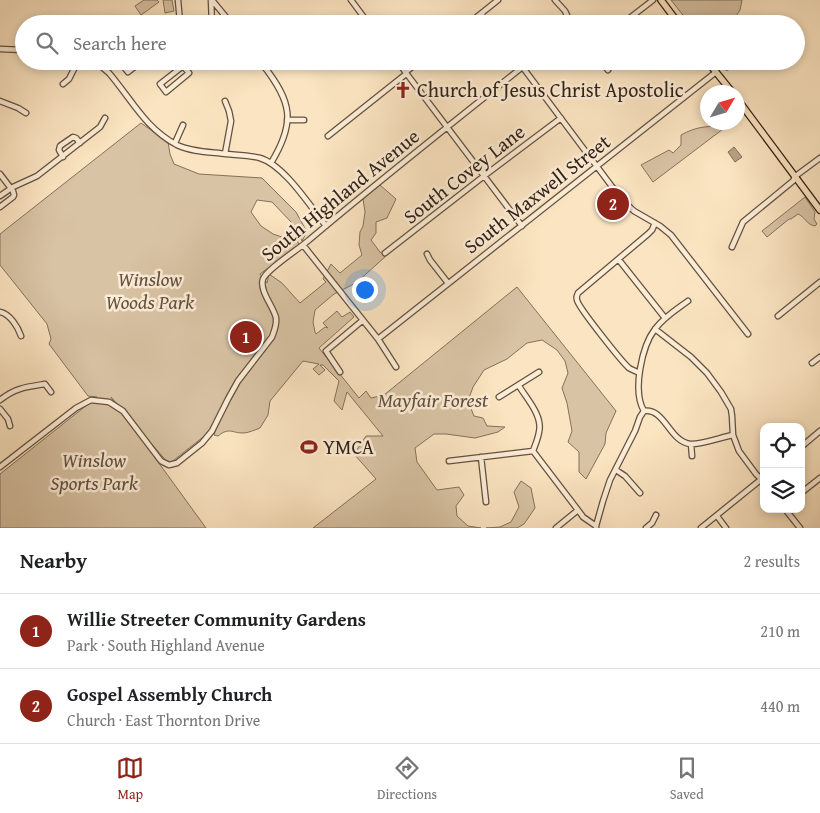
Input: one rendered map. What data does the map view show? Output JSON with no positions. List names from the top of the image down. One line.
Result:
{"streets":{"street":["South Covey Lane","South Maxwell Street","South Highland Avenue"]},"parks":["Winslow Woods Park","Mayfair Forest","Winslow Sports Park"],"places":{"church":["Church of Jesus Christ Apostolic"],"sports":["YMCA"]},"north":"top right","page":{"search":"Search here","pins":["2","1"],"heading":["Nearby","2 results"],"list":[{"mark":"1","name":"Willie Streeter Community Gardens","note":"Park · South Highland Avenue","value":"210 m"},{"mark":"2","name":"Gospel Assembly Church","note":"Church · East Thornton Drive","value":"440 m"}],"nav":["Map","Directions","Saved"]}}
